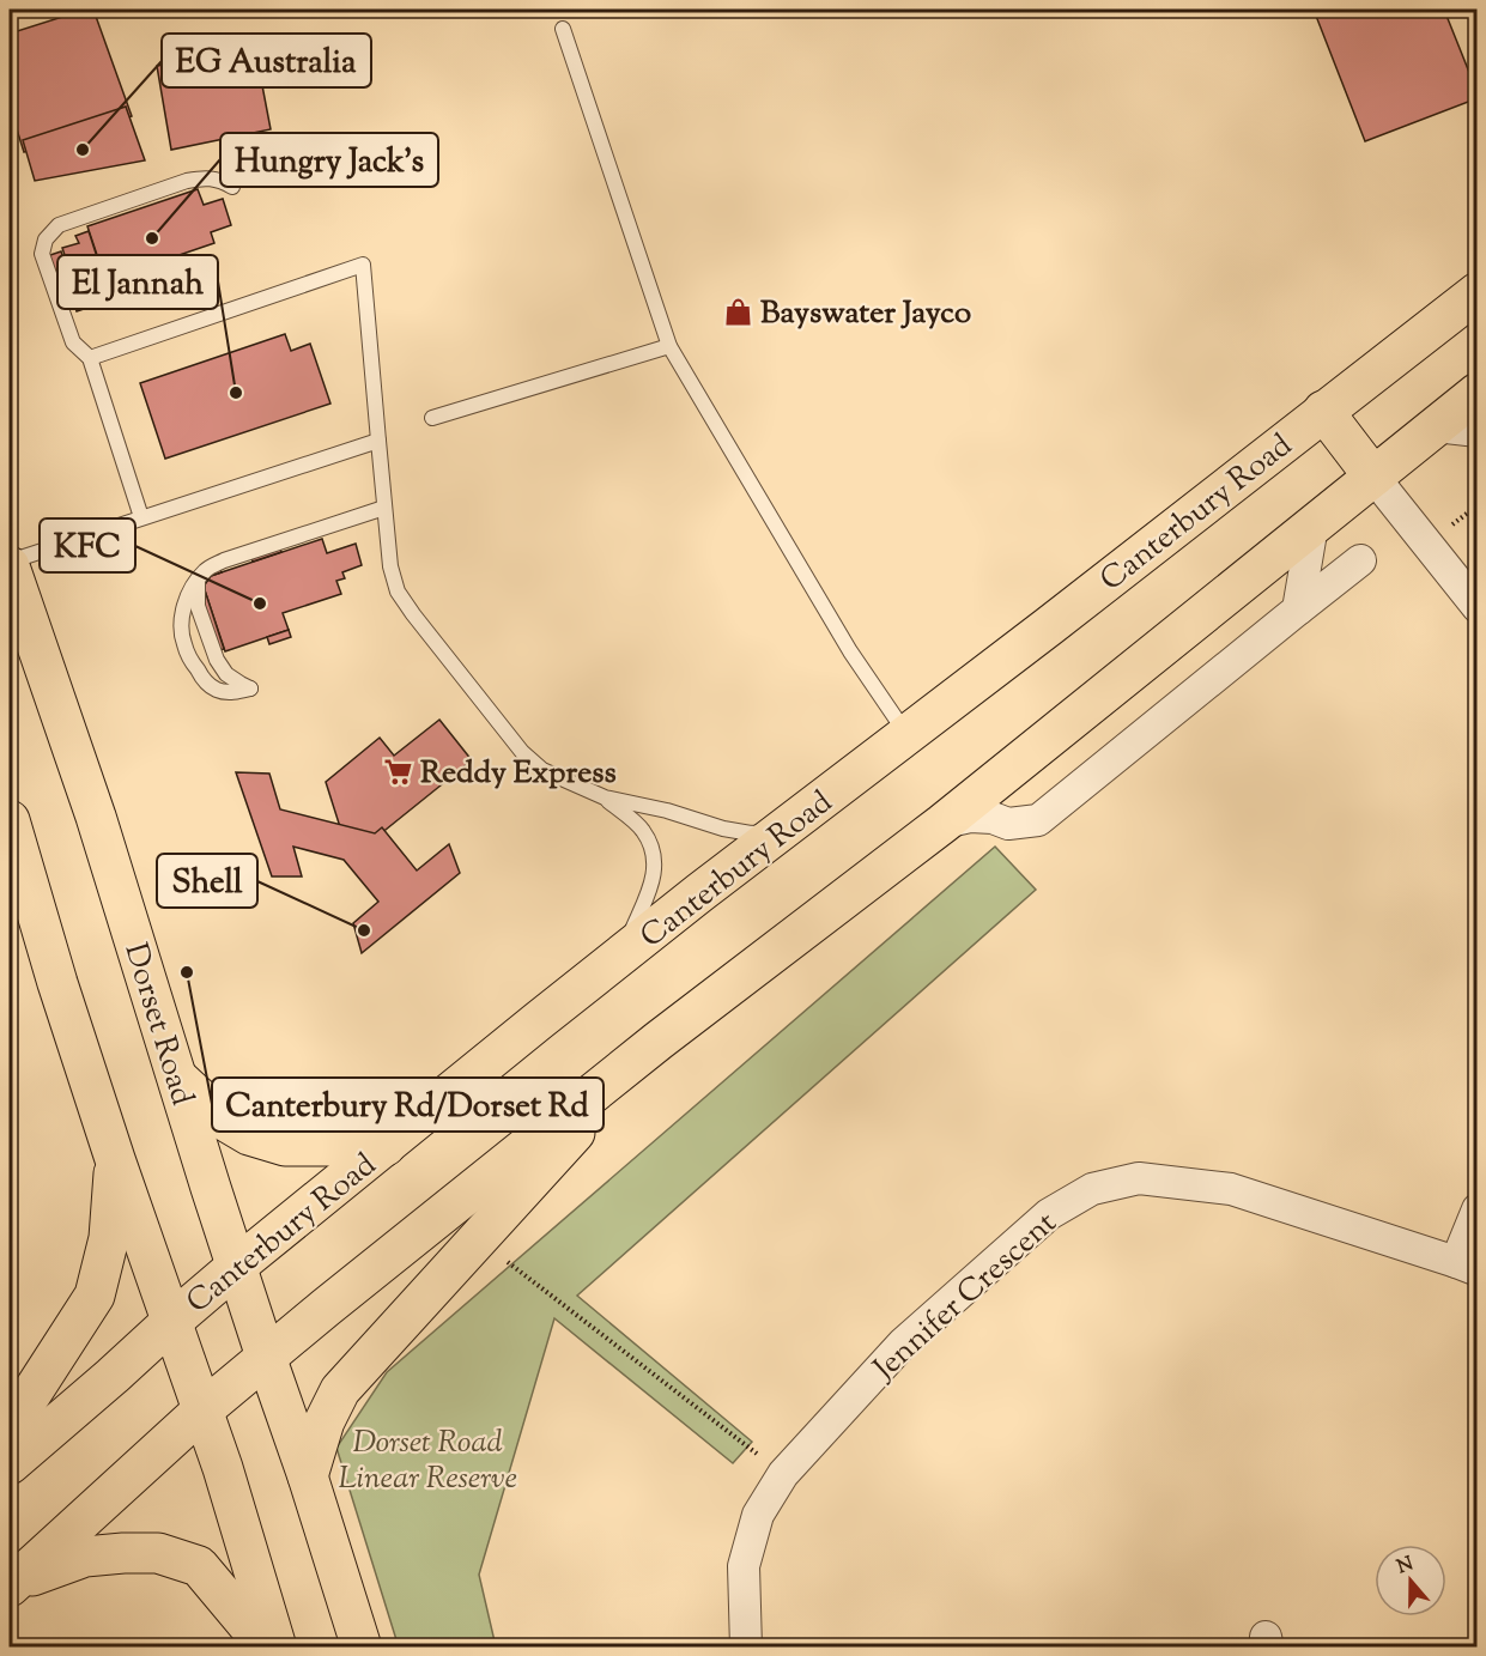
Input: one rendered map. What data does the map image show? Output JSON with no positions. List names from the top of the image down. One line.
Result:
{"streets":{"main road":["Canterbury Road","Dorset Road"],"street":["Jennifer Crescent"]},"crossings":[["Canterbury Road","Dorset Road"]],"parks":["Dorset Road Linear Reserve"],"places":{"other":["EG Australia","Hungry Jack's","El Jannah","KFC","Shell","Canterbury Rd/Dorset Rd"],"shop":["Bayswater Jayco"],"supermarket":["Reddy Express"]},"north":"top"}
